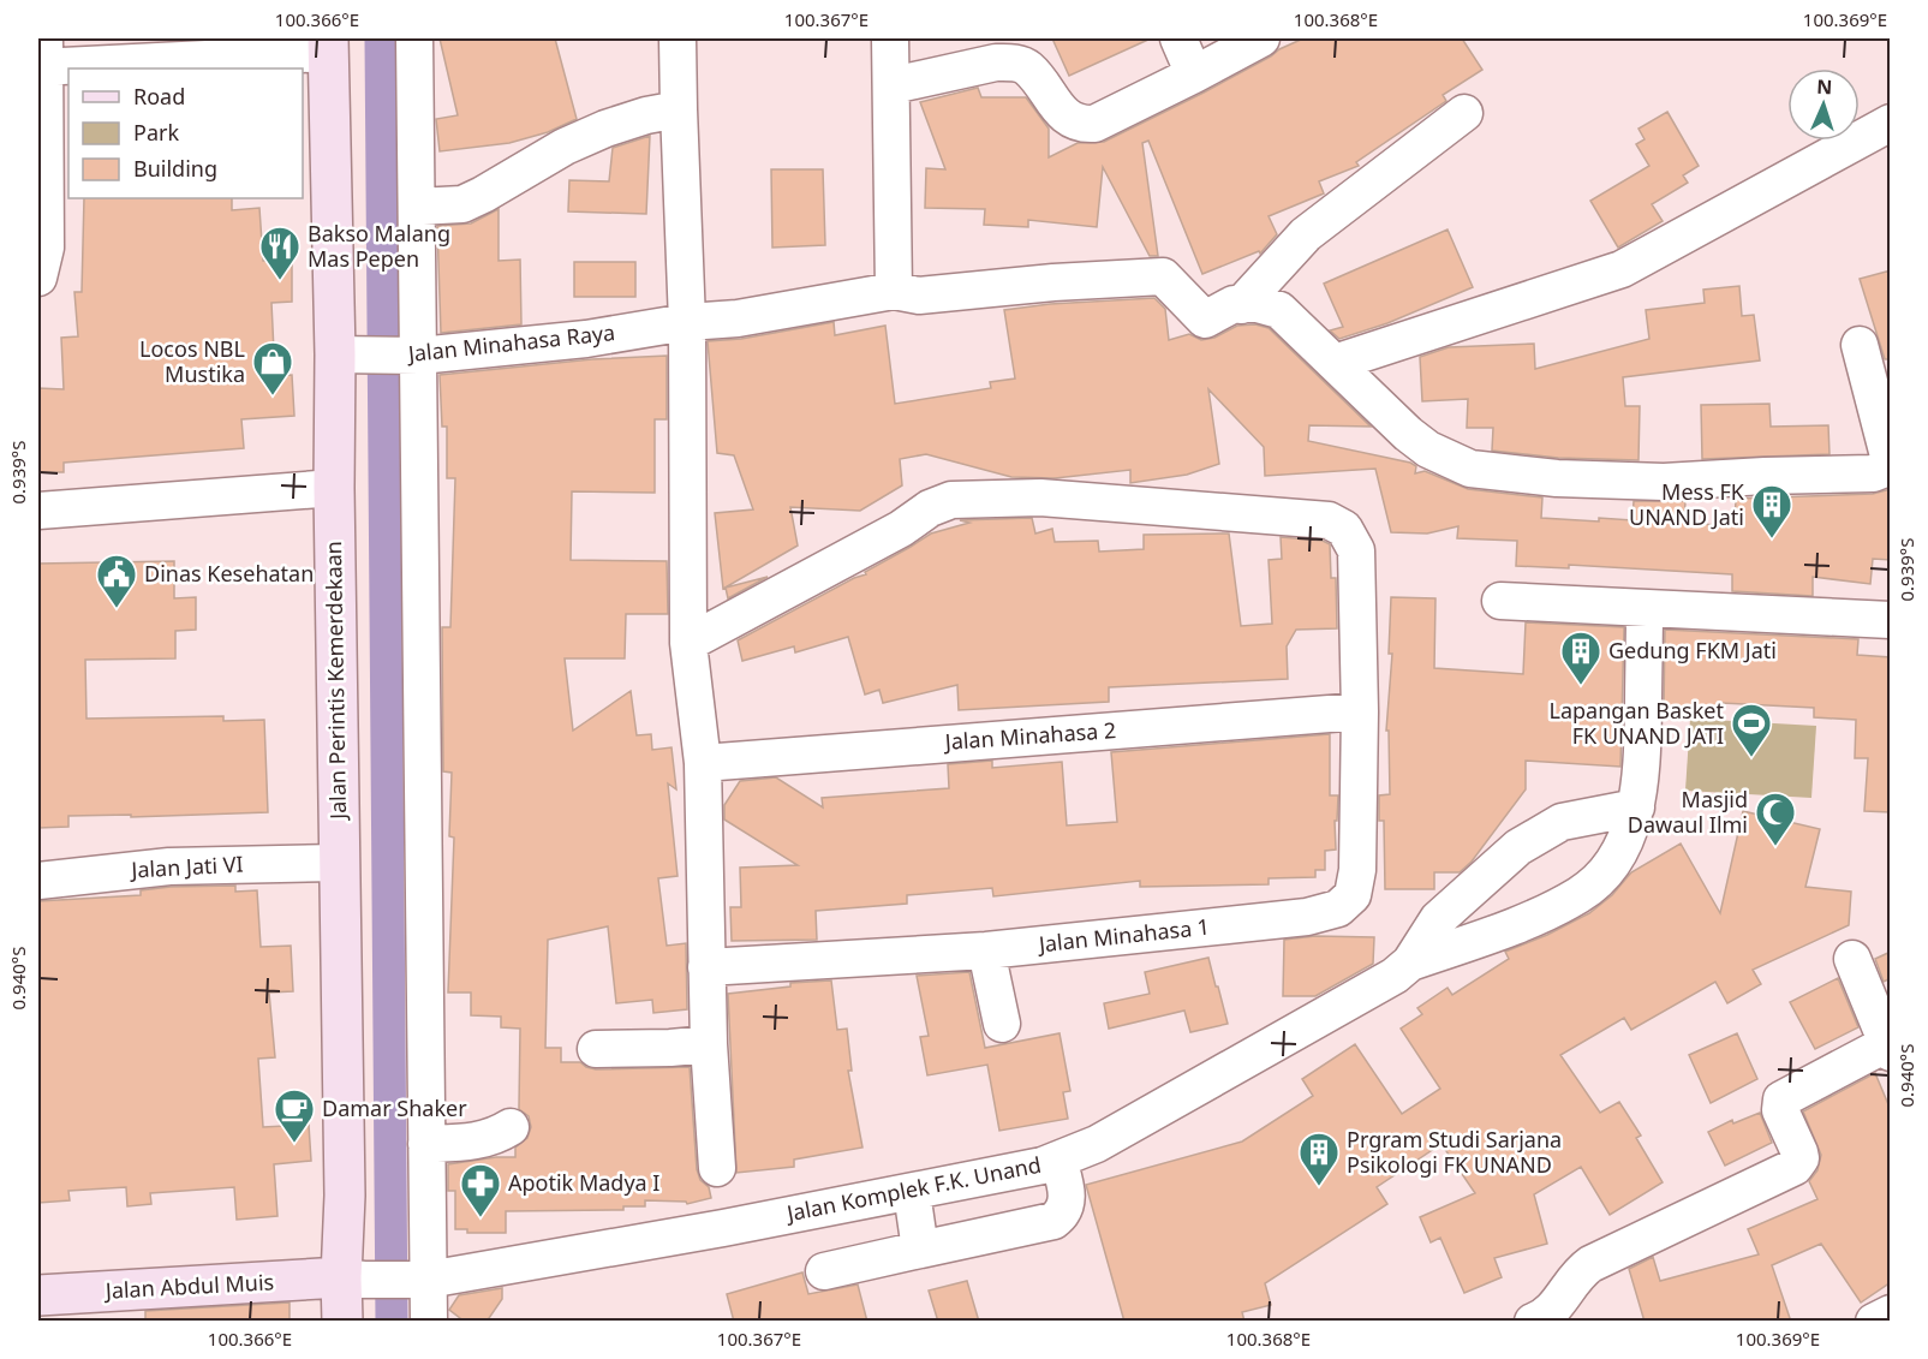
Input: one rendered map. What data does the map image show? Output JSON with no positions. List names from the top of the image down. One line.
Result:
{"streets":{"main road":["Jalan Perintis Kemerdekaan","Jalan Abdul Muis"],"street":["Jalan Minahasa Raya","Jalan Minahasa 2","Jalan Jati VI","Jalan Minahasa 1","Jalan Komplek F.K. Unand"]},"crossings":[["Jalan Minahasa Raya","Jalan Perintis Kemerdekaan"],["Jalan Perintis Kemerdekaan","Jalan Jati VI"],["Jalan Perintis Kemerdekaan","Jalan Komplek F.K. Unand"],["Jalan Perintis Kemerdekaan","Jalan Abdul Muis"],["Jalan Minahasa 2","Jalan Minahasa 1"],["Jalan Komplek F.K. Unand","Jalan Abdul Muis"]],"places":{"restaurant":["Bakso Malang Mas Pepen"],"shop":["Locos NBL Mustika"],"building":["Mess FK UNAND Jati","Gedung FKM Jati","Prgram Studi Sarjana Psikologi FK UNAND"],"public building":["Dinas Kesehatan"],"sports":["Lapangan Basket FK UNAND JATI"],"mosque":["Masjid Dawaul Ilmi"],"cafe":["Damar Shaker"],"pharmacy":["Apotik Madya I"]},"legend":["Road","Park","Building"],"north":"top","coordinates":["100.366°E","100.367°E","100.368°E","100.369°E","0.939°S","0.940°S"]}
